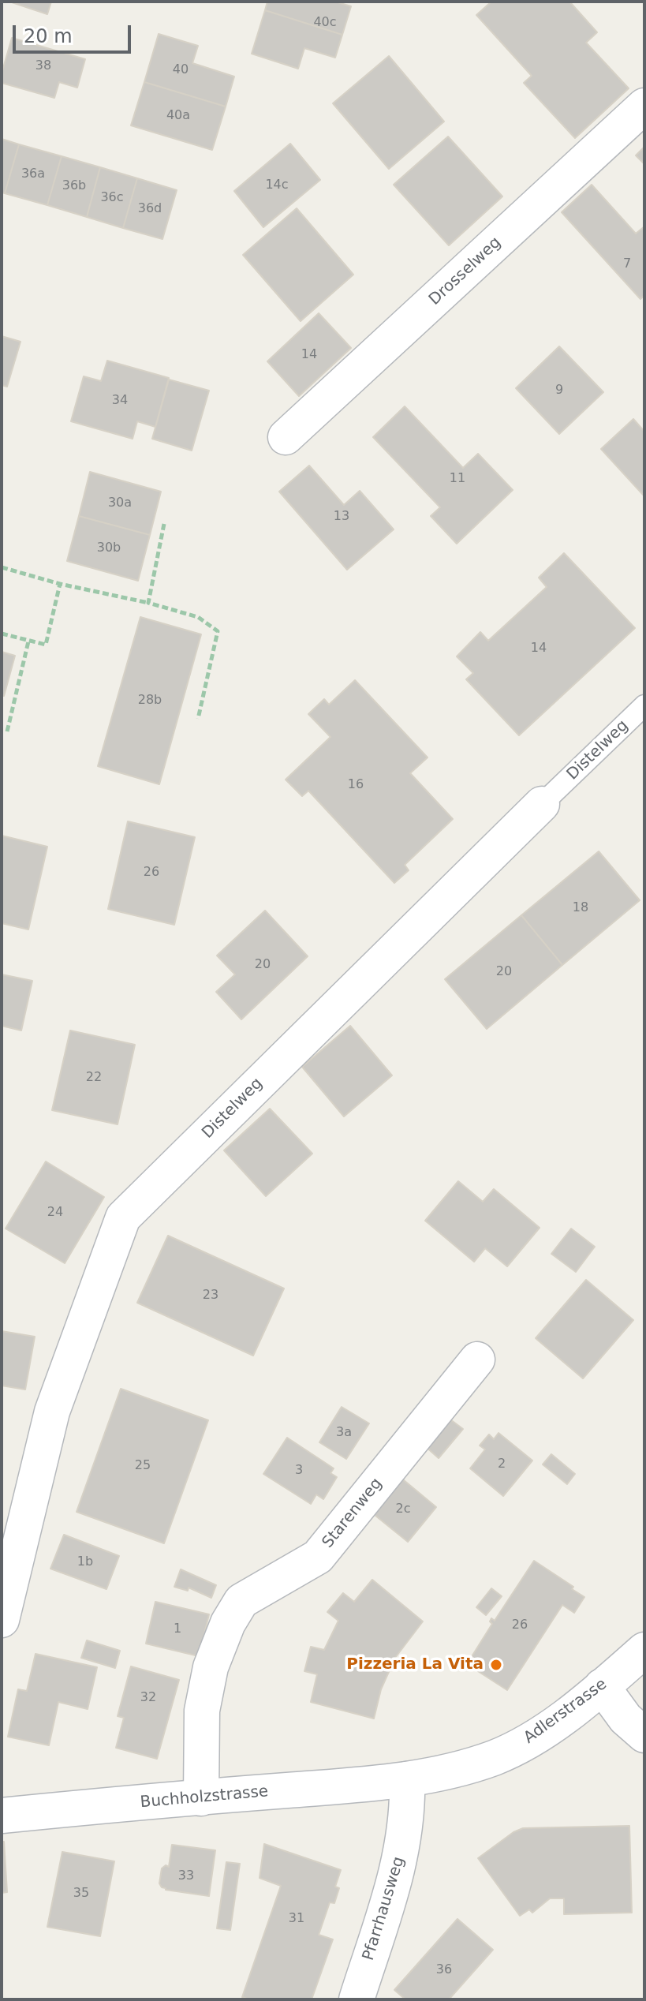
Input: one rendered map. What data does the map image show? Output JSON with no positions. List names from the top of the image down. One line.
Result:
{"streets":{"street":["Drosselweg","Distelweg","Starenweg","Adlerstrasse","Buchholzstrasse","Pfarrhausweg"]},"crossings":[["Starenweg","Buchholzstrasse"],["Adlerstrasse","Buchholzstrasse"],["Adlerstrasse","Pfarrhausweg"],["Buchholzstrasse","Pfarrhausweg"]],"places":["Pizzeria La Vita"],"house_numbers":["40c","38","40","40a","36a","14c","36b","36c","36d","7","14","9","34","11","30a","13","30b","14","28b","16","26","18","20","20","22","24","23","3a","2","25","3","2c","1b","26","1","32","33","35","31","36"],"scale_bar":"20 m"}
